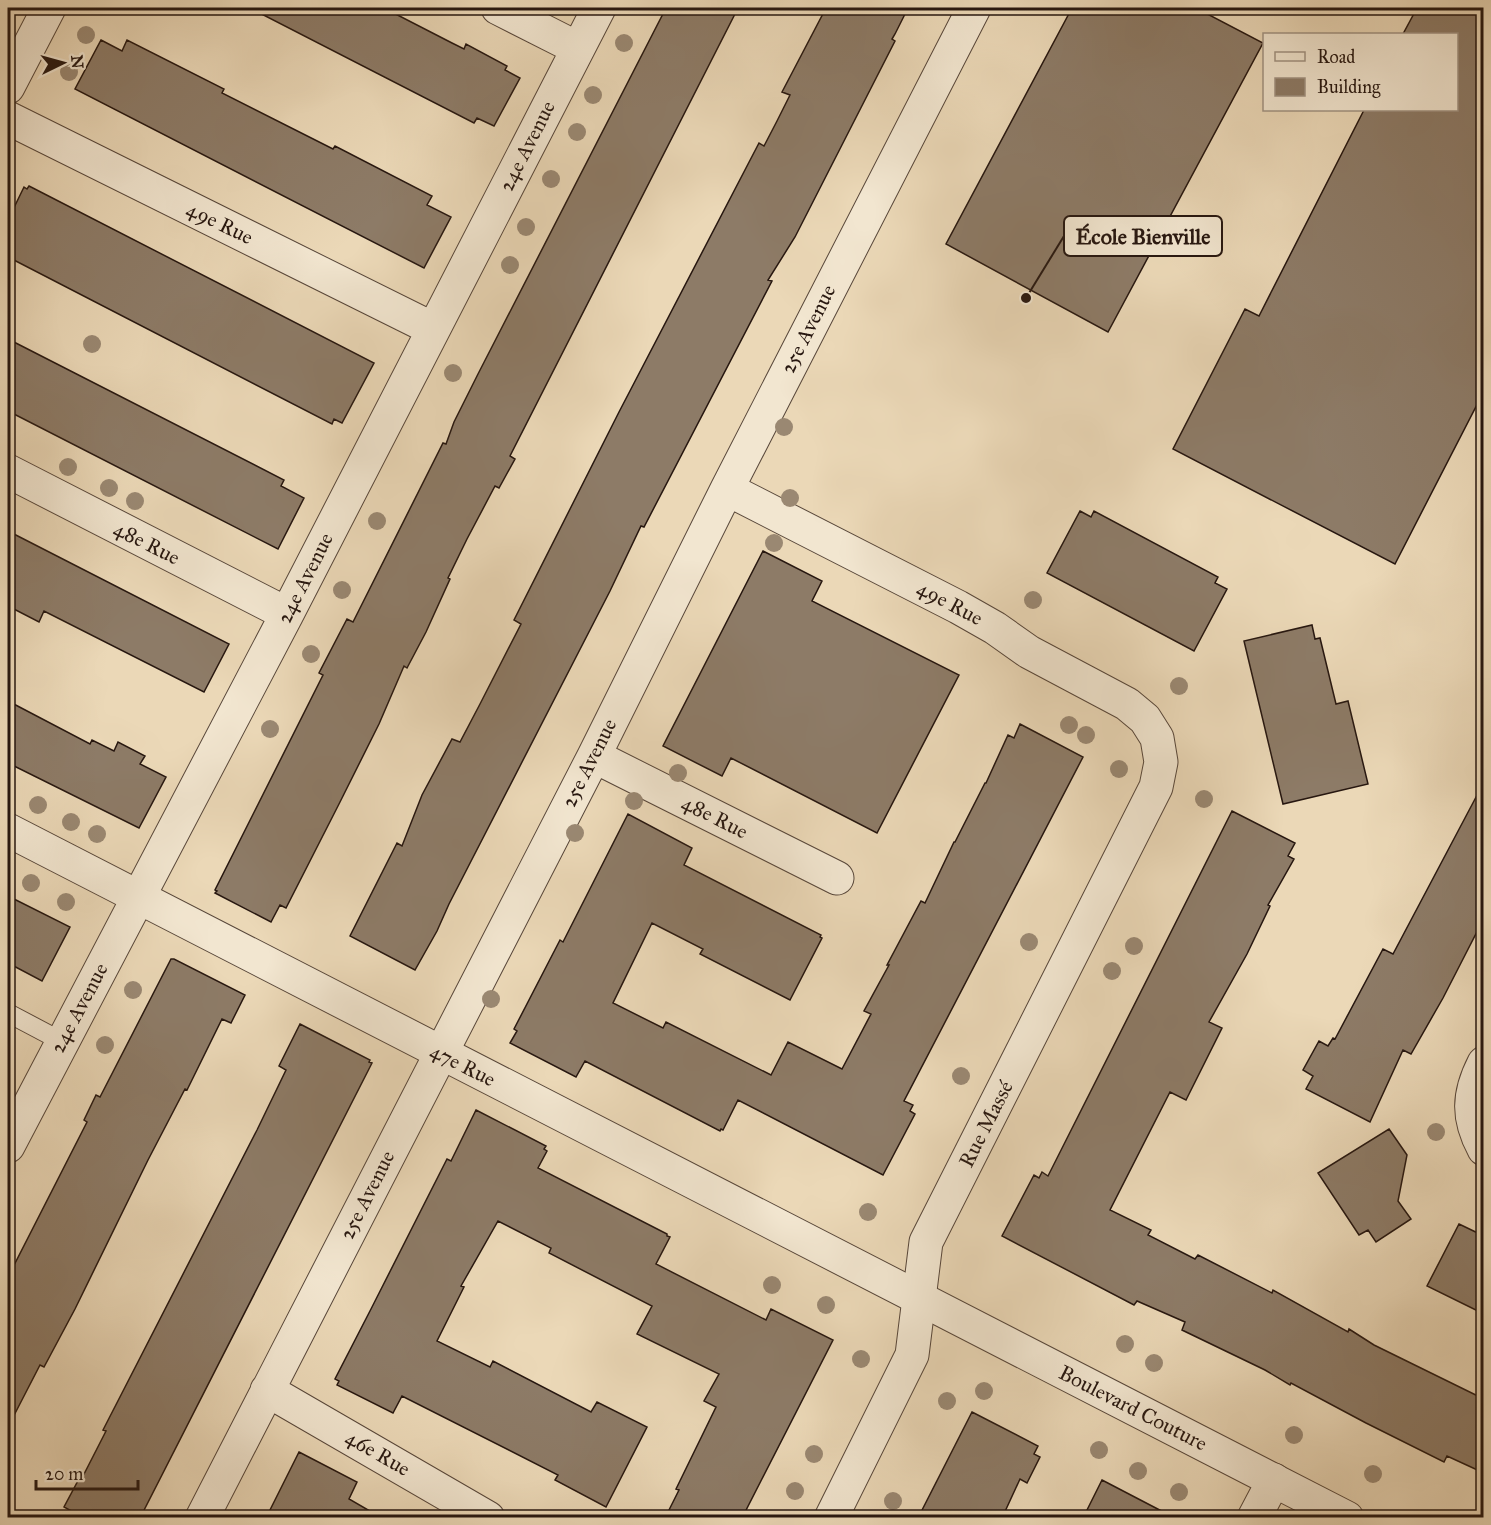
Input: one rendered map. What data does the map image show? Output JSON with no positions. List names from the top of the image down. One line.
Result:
{"streets":{"street":["24e Avenue","49e Rue","25e Avenue","48e Rue","47e Rue","Rue Massé","Boulevard Couture","46e Rue"]},"crossings":[["24e Avenue","49e Rue"],["24e Avenue","48e Rue"],["24e Avenue","47e Rue"],["49e Rue","25e Avenue"],["49e Rue","Rue Massé"],["25e Avenue","48e Rue"],["25e Avenue","47e Rue"],["25e Avenue","46e Rue"],["47e Rue","Rue Massé"],["47e Rue","Boulevard Couture"],["Rue Massé","Boulevard Couture"]],"places":["École Bienville"],"legend":["Road","Building"],"scale_bar":"20 m","north":"right"}
